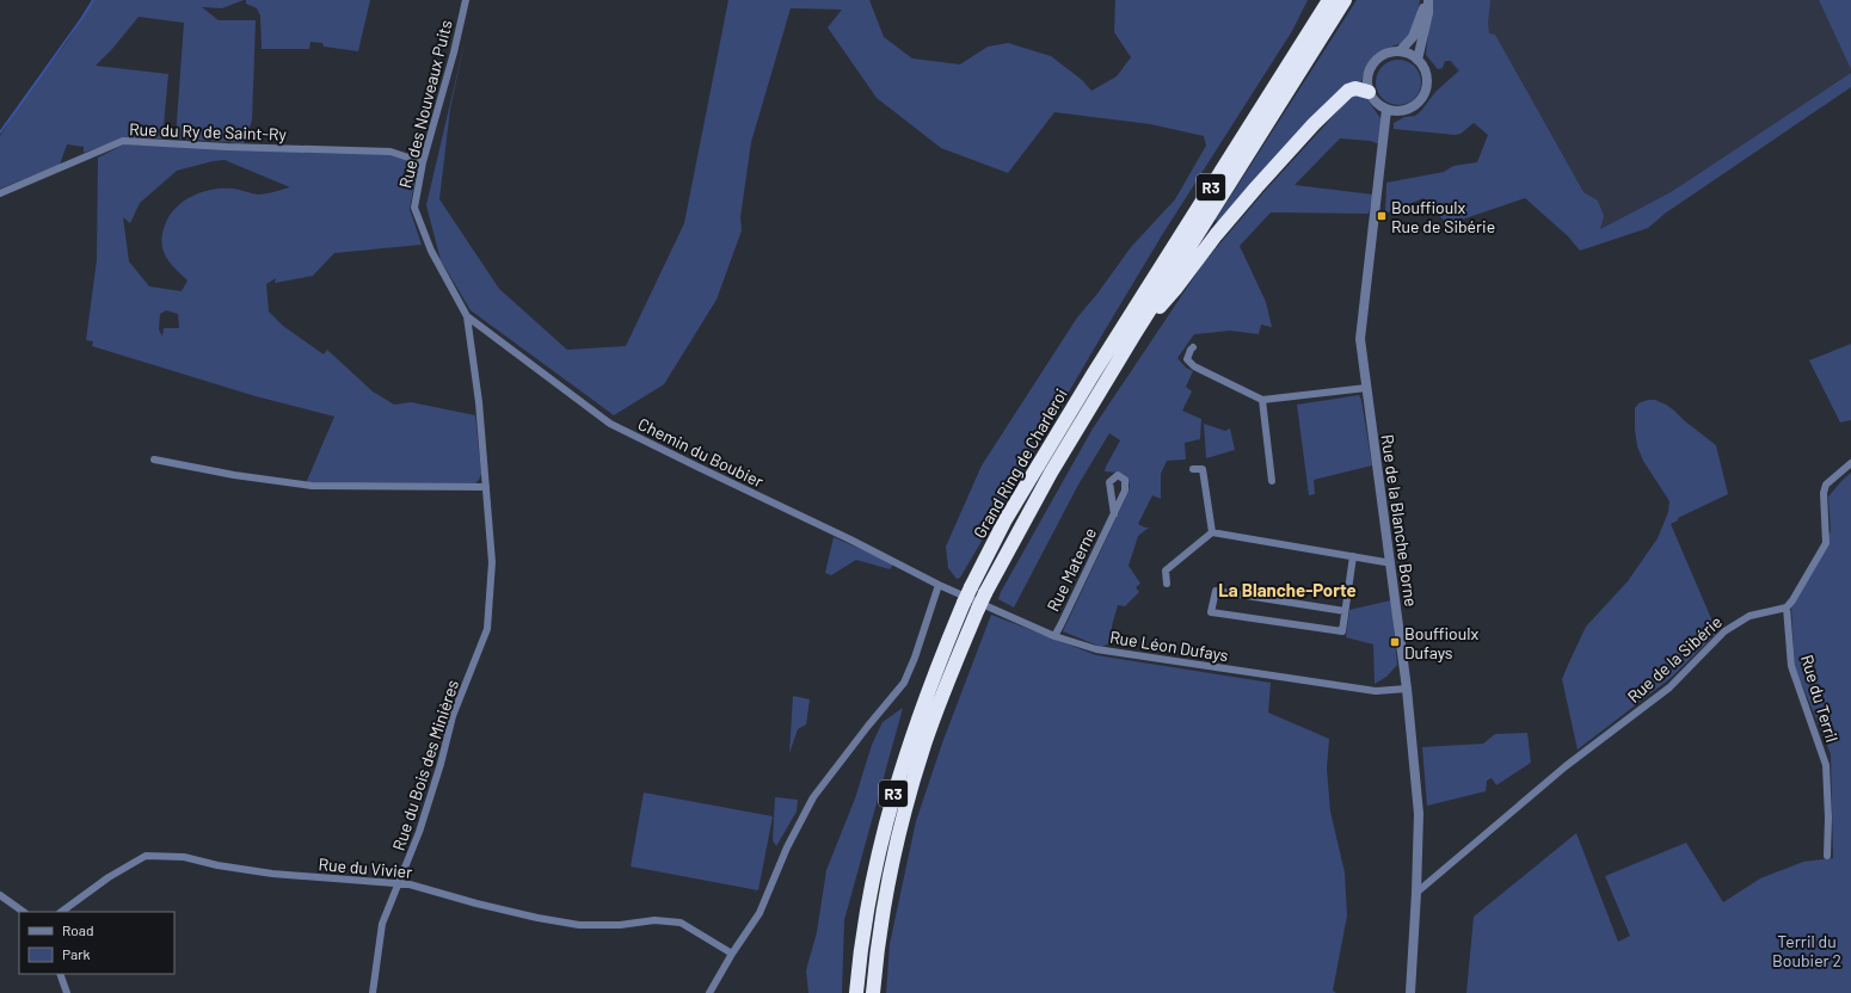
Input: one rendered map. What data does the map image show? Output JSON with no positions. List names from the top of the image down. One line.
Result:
{"streets":{"highway":["R3","Grand Ring de Charleroi"],"street":["Rue des Nouveaux Puits","Rue du Ry de Saint-Ry","Chemin du Boubier","Rue de la Blanche Borne","Rue Materne","Rue Léon Dufays","Rue de la Sibérie","Rue du Terril","Rue du Bois des Minières","Rue du Vivier"]},"crossings":[["Rue des Nouveaux Puits","Rue du Ry de Saint-Ry"],["Rue des Nouveaux Puits","Chemin du Boubier"],["Rue des Nouveaux Puits","Rue du Bois des Minières"],["Chemin du Boubier","Rue Léon Dufays"],["Chemin du Boubier","Rue du Bois des Minières"],["Rue de la Blanche Borne","Rue Léon Dufays"],["Rue de la Blanche Borne","Rue de la Sibérie"],["Rue Materne","Rue Léon Dufays"],["Rue de la Sibérie","Rue du Terril"],["Rue du Bois des Minières","Rue du Vivier"]],"districts":["La Blanche-Porte"],"parks":["Terril du Boubier 2"],"places":{"transit":["Bouffioulx Rue de Sibérie","Bouffioulx Dufays"]},"legend":["Road","Park"]}
